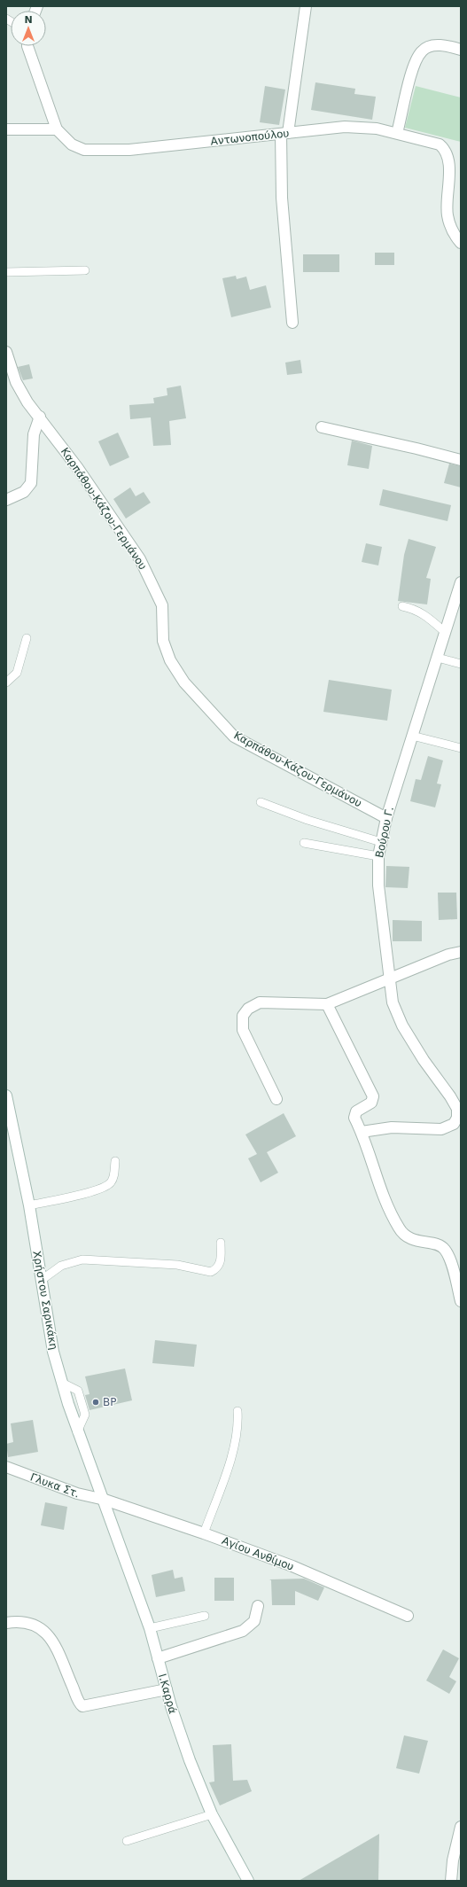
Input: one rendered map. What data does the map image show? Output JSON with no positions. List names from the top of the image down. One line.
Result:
{"streets":{"street":["Αντωνοπούλου","Καρπάθου-Κάζου-Γερμάνου","Βούρου Γ.","Χρήστου Σαρικάκη","Γλυκα Στ.","Αγίου Ανθίμου","Ι.Καρρά"]},"crossings":[["Καρπάθου-Κάζου-Γερμάνου","Βούρου Γ."],["Χρήστου Σαρικάκη","Γλυκα Στ."],["Χρήστου Σαρικάκη","Αγίου Ανθίμου"],["Χρήστου Σαρικάκη","Ι.Καρρά"],["Γλυκα Στ.","Αγίου Ανθίμου"],["Γλυκα Στ.","Ι.Καρρά"],["Αγίου Ανθίμου","Ι.Καρρά"]],"places":["BP"],"north":"top"}
